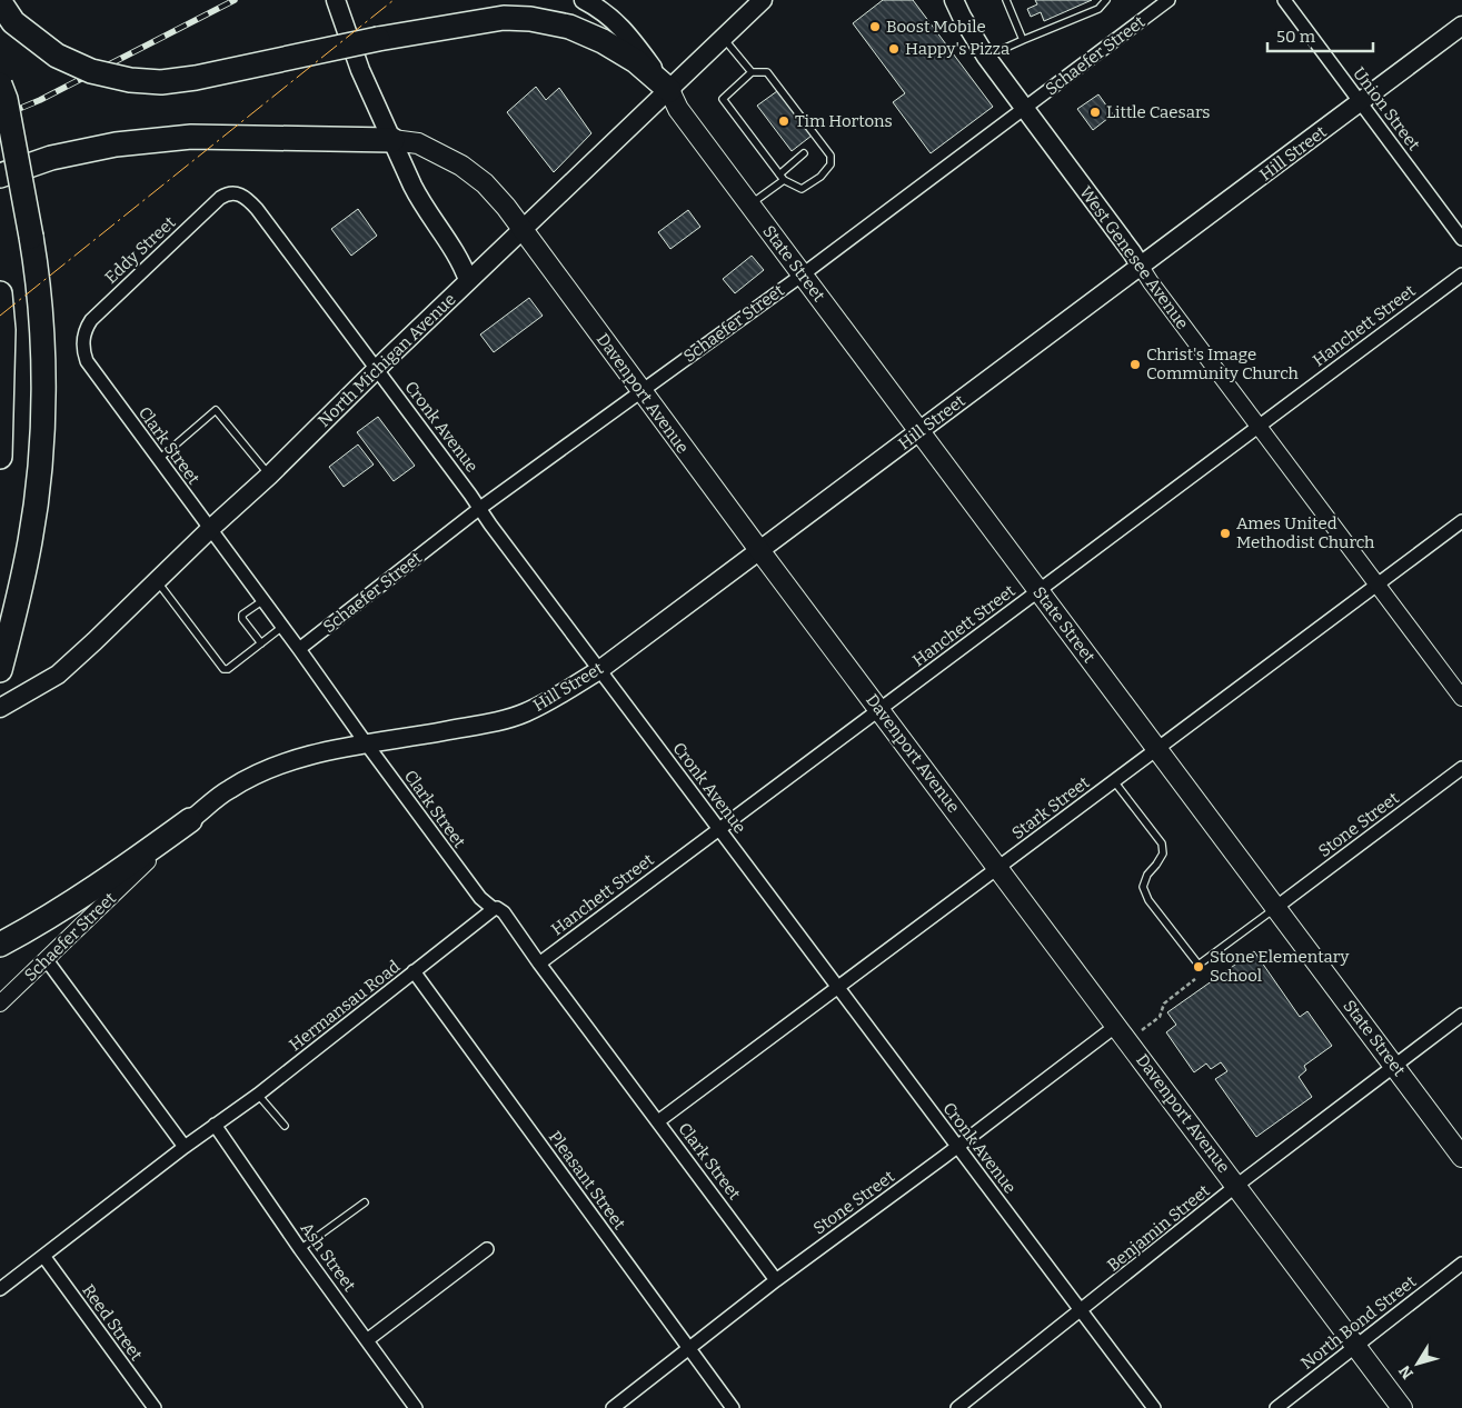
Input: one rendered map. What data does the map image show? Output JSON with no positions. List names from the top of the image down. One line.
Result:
{"streets":{"main road":["Schaefer Street","Hill Street","West Genesee Avenue","State Street","North Michigan Avenue","Davenport Avenue"],"street":["Union Street","Eddy Street","Hanchett Street","Cronk Avenue","Clark Street","Stark Street","Stone Street","Hermansau Road","Pleasant Street","Benjamin Street","Ash Street","Reed Street","North Bond Street"]},"crossings":[["Schaefer Street","Hill Street"],["Schaefer Street","West Genesee Avenue"],["Schaefer Street","State Street"],["Schaefer Street","Davenport Avenue"],["Schaefer Street","Cronk Avenue"],["Schaefer Street","Clark Street"],["Union Street","Hill Street"],["Hill Street","West Genesee Avenue"],["Hill Street","State Street"],["Hill Street","Davenport Avenue"],["Hill Street","Cronk Avenue"],["Hill Street","Clark Street"],["Eddy Street","Cronk Avenue"],["Eddy Street","Clark Street"],["West Genesee Avenue","Hanchett Street"],["West Genesee Avenue","Stark Street"],["State Street","Hanchett Street"],["State Street","North Michigan Avenue"],["State Street","Stark Street"],["State Street","Stone Street"],["State Street","Benjamin Street"],["Hanchett Street","Davenport Avenue"],["Hanchett Street","Cronk Avenue"],["Hanchett Street","Clark Street"],["North Michigan Avenue","Davenport Avenue"],["North Michigan Avenue","Cronk Avenue"],["North Michigan Avenue","Clark Street"],["Davenport Avenue","Stark Street"],["Davenport Avenue","Stone Street"],["Davenport Avenue","Benjamin Street"],["Davenport Avenue","North Bond Street"],["Cronk Avenue","Stark Street"],["Cronk Avenue","Stone Street"],["Cronk Avenue","Benjamin Street"],["Clark Street","Stark Street"],["Clark Street","Stone Street"],["Clark Street","Hermansau Road"],["Stone Street","Pleasant Street"],["Hermansau Road","Pleasant Street"],["Hermansau Road","Ash Street"]],"places":["Boost Mobile","Happy's Pizza","Little Caesars","Tim Hortons","Christ's Image Community Church","Ames United Methodist Church","Stone Elementary School"],"scale_bar":"50 m","north":"bottom left"}
